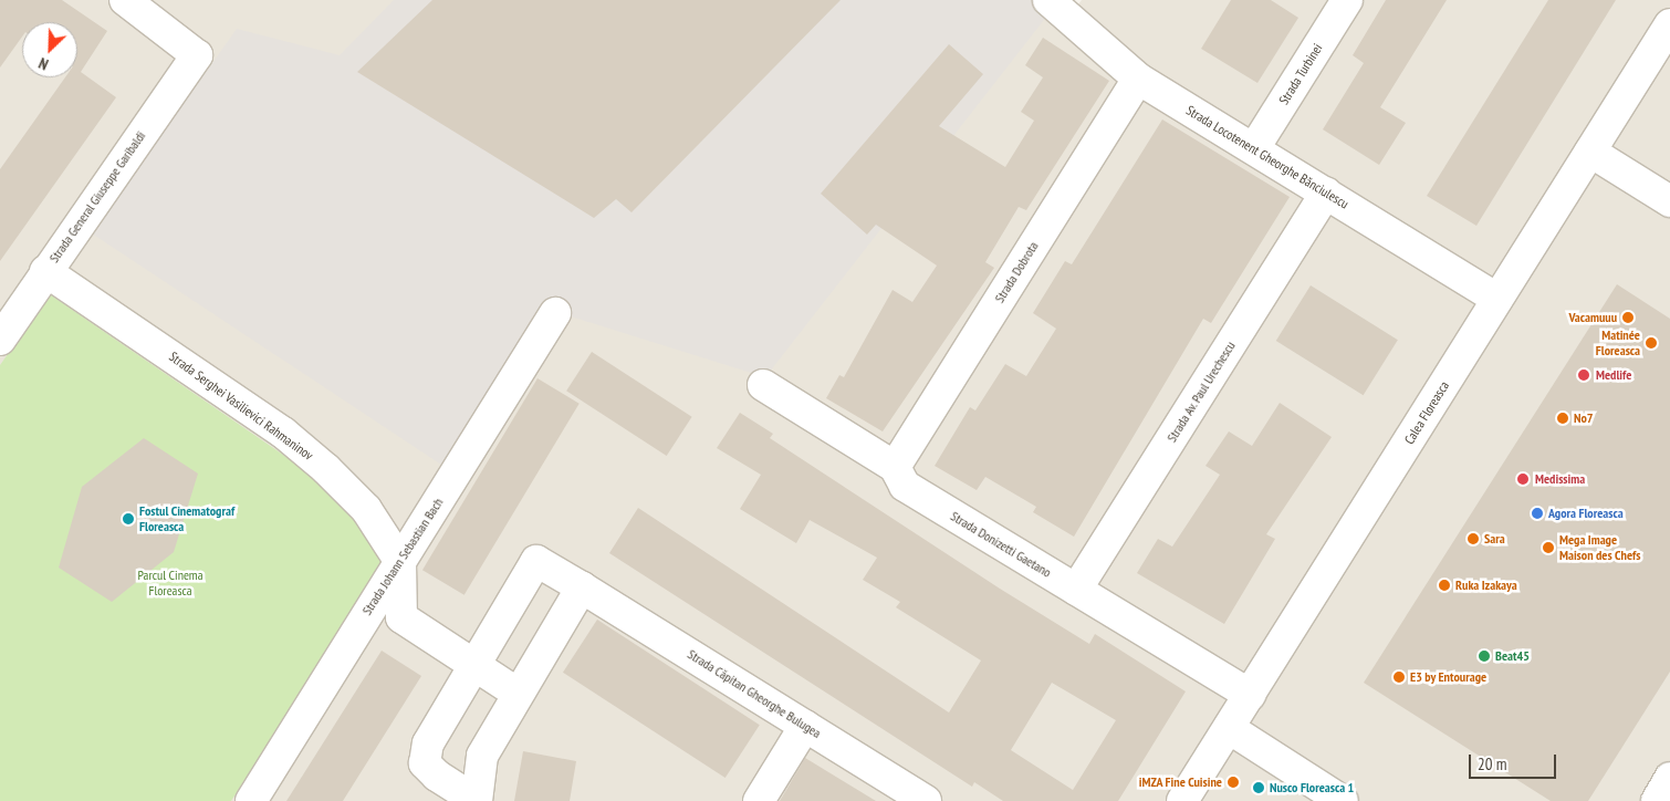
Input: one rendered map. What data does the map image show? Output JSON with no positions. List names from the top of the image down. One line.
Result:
{"streets":{"street":["Strada Turbinei","Strada Locotenent Gheorghe Bănciulescu","Strada General Giuseppe Garibaldi","Strada Dobrota","Strada Av. Paul Urechescu","Strada Serghei Vasilievici Rahmaninov","Calea Floreasca","Strada Donizetti Gaetano","Strada Johann Sebastian Bach","Strada Căpitan Gheorghe Bulugea"]},"crossings":[["Strada Turbinei","Strada Locotenent Gheorghe Bănciulescu"],["Strada Locotenent Gheorghe Bănciulescu","Strada Dobrota"],["Strada Locotenent Gheorghe Bănciulescu","Strada Av. Paul Urechescu"],["Strada Locotenent Gheorghe Bănciulescu","Calea Floreasca"],["Strada General Giuseppe Garibaldi","Strada Serghei Vasilievici Rahmaninov"],["Strada Dobrota","Strada Donizetti Gaetano"],["Strada Av. Paul Urechescu","Strada Donizetti Gaetano"],["Strada Serghei Vasilievici Rahmaninov","Strada Johann Sebastian Bach"],["Calea Floreasca","Strada Donizetti Gaetano"]],"parks":["Parcul Cinema Floreasca"],"places":["Vacamuuu","Matinée Floreasca","Medlife","No7","Medissima","Agora Floreasca","Fostul Cinematograf Floreasca","Sara","Mega Image Maison des Chefs","Ruka Izakaya","Beat45","E3 by Entourage","iMZA Fine Cuisine","Nusco Floreasca 1"],"scale_bar":"20 m","north":"bottom left"}
